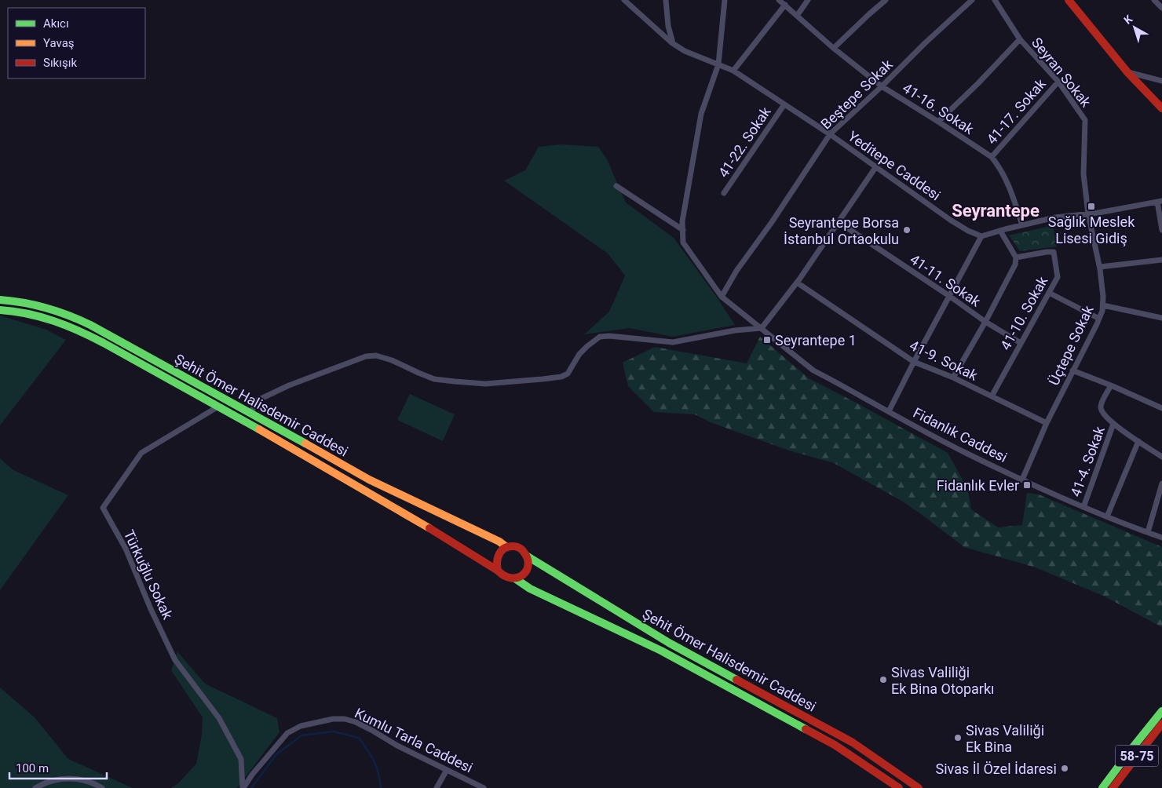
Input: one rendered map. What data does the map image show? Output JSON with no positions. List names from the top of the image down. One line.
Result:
{"streets":{"main road":["Şehit Ömer Halisdemir Caddesi","58-75"],"street":["Seyran Sokak","Beştepe Sokak","41-16. Sokak","41-17. Sokak","41-22. Sokak","Yeditepe Caddesi","41-11. Sokak","41-10. Sokak","Üçtepe Sokak","41-9. Sokak","Fidanlık Caddesi","41-4. Sokak","Türkuğlu Sokak","Kumlu Tarla Caddesi"]},"crossings":[["Seyran Sokak","41-17. Sokak"],["Seyran Sokak","Üçtepe Sokak"],["Beştepe Sokak","41-16. Sokak"],["Beştepe Sokak","Yeditepe Caddesi"],["Beştepe Sokak","Fidanlık Caddesi"],["41-16. Sokak","41-17. Sokak"],["41-22. Sokak","Yeditepe Caddesi"],["Yeditepe Caddesi","Fidanlık Caddesi"],["41-11. Sokak","41-10. Sokak"],["41-10. Sokak","41-9. Sokak"],["Üçtepe Sokak","41-9. Sokak"],["Üçtepe Sokak","Fidanlık Caddesi"],["Şehit Ömer Halisdemir Caddesi","Türkuğlu Sokak"],["Fidanlık Caddesi","41-4. Sokak"],["Türkuğlu Sokak","Kumlu Tarla Caddesi"]],"districts":["Seyrantepe"],"places":{"transit":["Sağlık Meslek Lisesi Gidiş","Seyrantepe 1","Fidanlık Evler"],"other":["Seyrantepe Borsa İstanbul Ortaokulu","Sivas Valiliği Ek Bina Otoparkı","Sivas Valiliği Ek Bina","Sivas İl Özel İdaresi"]},"legend":["Akıcı","Yavaş","Sıkışık"],"scale_bar":"100 m","north":"top left"}
